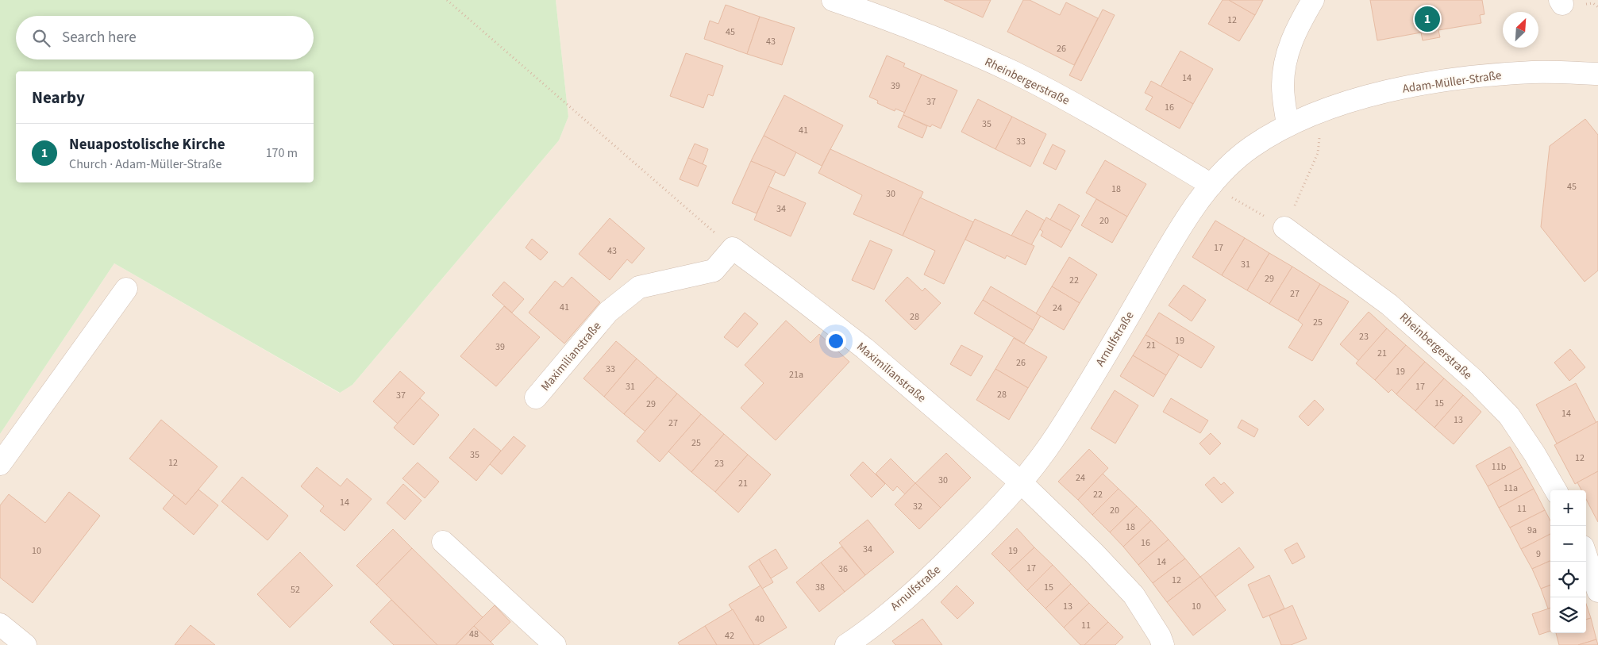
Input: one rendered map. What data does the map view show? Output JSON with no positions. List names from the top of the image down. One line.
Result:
{"streets":{"street":["Rheinbergerstraße","Adam-Müller-Straße","Arnulfstraße","Maximilianstraße"]},"crossings":[["Rheinbergerstraße","Arnulfstraße"],["Adam-Müller-Straße","Arnulfstraße"],["Arnulfstraße","Maximilianstraße"]],"house_numbers":["12","45","43","26","14","39","37","16","35","41","33","45","18","30","34","20","17","43","31","29","22","27","41","24","28","25","23","19","21","39","21","26","33","19","21a","31","17","28","37","15","29","14","13","27","25","35","12","12","23","11b","24","30","21","11a","22","14","32","11","20","18","9a","16","34","10","19","9","14","17","36","12","38","15","52","13","10","40","11","48","42"],"north":"top right","page":{"pins":"1","search":"Search here","heading":"Nearby","list":[{"mark":"1","name":"Neuapostolische Kirche","note":"Church · Adam-Müller-Straße","value":"170 m"}],"map_buttons":["+","−"]}}
